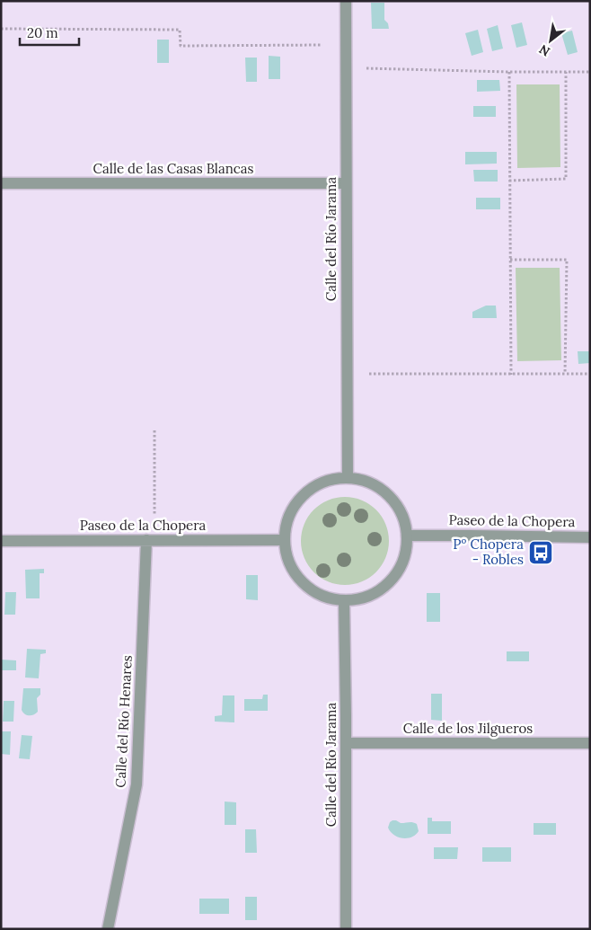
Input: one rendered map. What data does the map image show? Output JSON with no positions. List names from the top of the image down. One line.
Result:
{"streets":{"street":["Calle de las Casas Blancas","Calle del Río Jarama","Paseo de la Chopera","Calle del Río Henares","Calle de los Jilgueros"]},"crossings":[["Calle de las Casas Blancas","Calle del Río Jarama"],["Calle del Río Jarama","Paseo de la Chopera"],["Calle del Río Jarama","Calle de los Jilgueros"],["Paseo de la Chopera","Calle del Río Henares"]],"places":{"bus stop":["Pº Chopera - Robles"]},"scale_bar":"20 m","north":"bottom left"}
